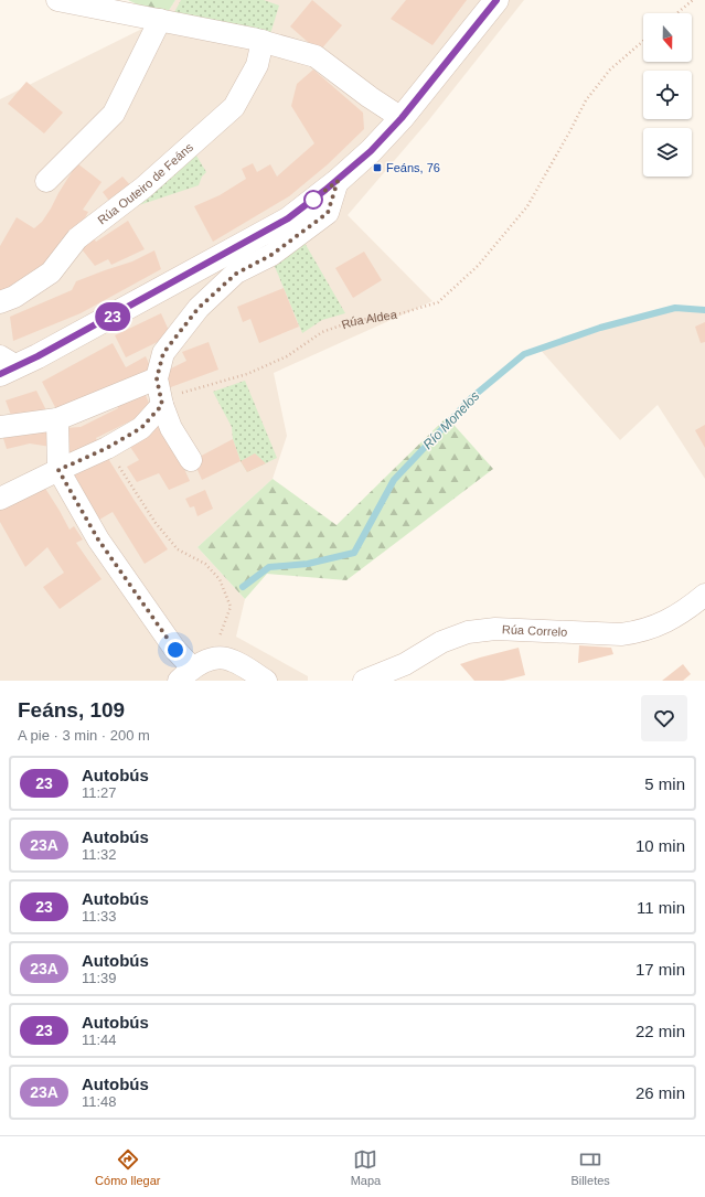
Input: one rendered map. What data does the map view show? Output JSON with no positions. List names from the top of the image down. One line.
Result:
{"streets":{"street":["Rúa Outeiro de Feáns","Rúa Correlo"],"path":["Rúa Aldea"]},"water":["Río Monelos"],"places":{"transit":["Feáns, 76"]},"lines":["bus line 23"],"north":"bottom","page":{"on_map":"23","heading":["Feáns, 109","A pie · 3 min · 200 m"],"list":[{"mark":"23","name":"Autobús","note":"11:27","value":"5 min"},{"mark":"23A","name":"Autobús","note":"11:32","value":"10 min"},{"mark":"23","name":"Autobús","note":"11:33","value":"11 min"},{"mark":"23A","name":"Autobús","note":"11:39","value":"17 min"},{"mark":"23","name":"Autobús","note":"11:44","value":"22 min"},{"mark":"23A","name":"Autobús","note":"11:48","value":"26 min"}],"tabs":["Cómo llegar","Mapa","Billetes"]}}
